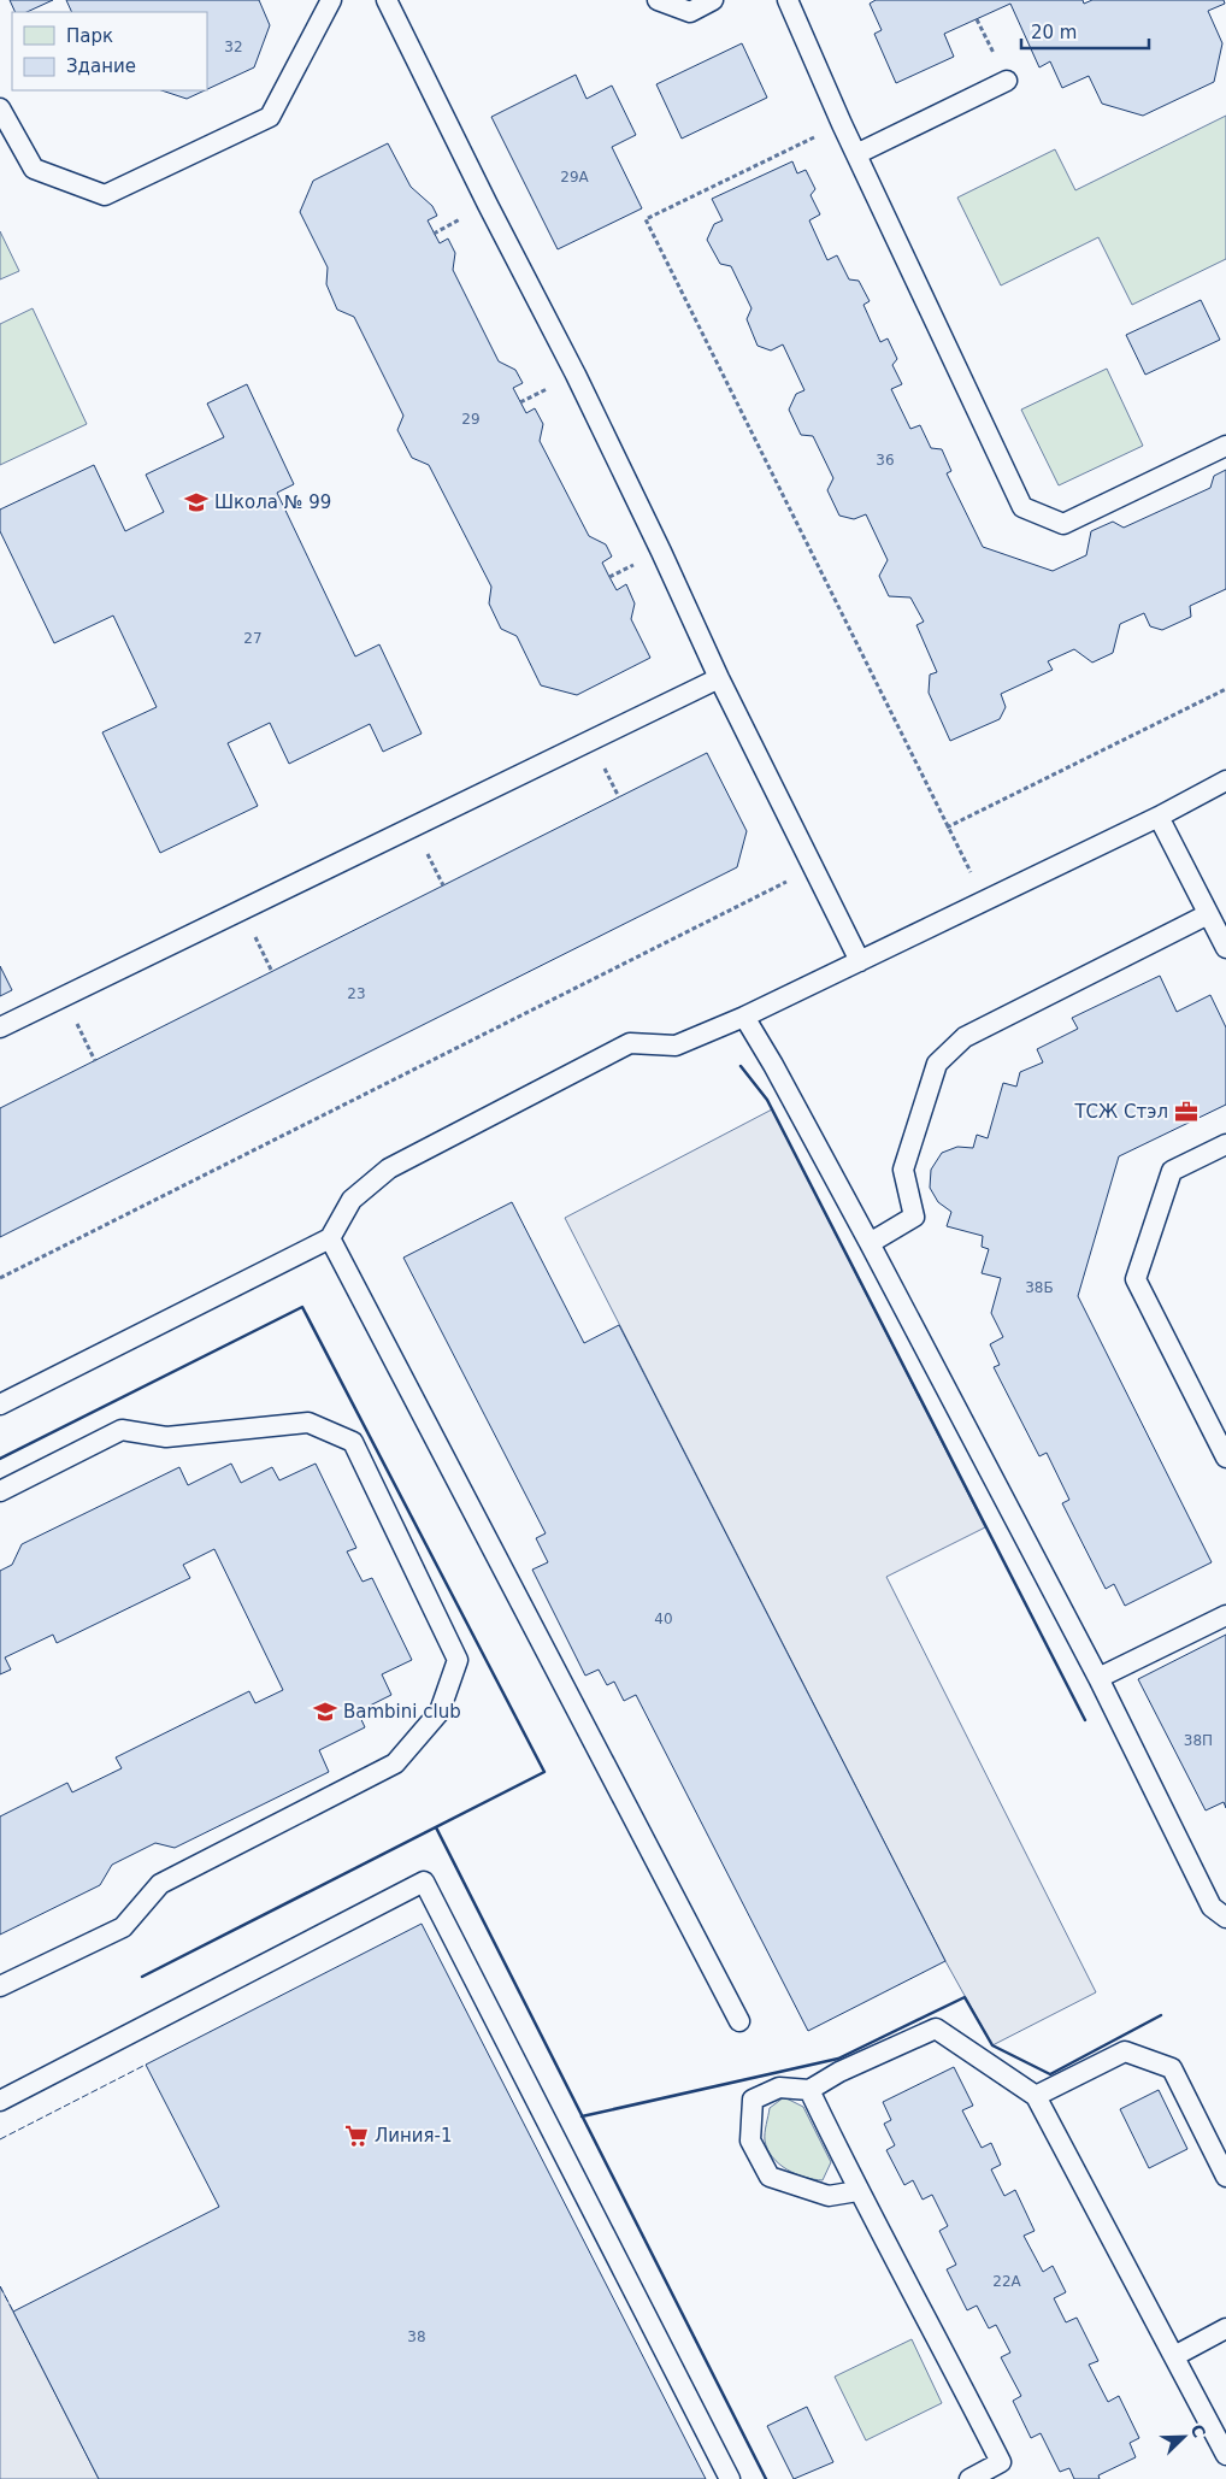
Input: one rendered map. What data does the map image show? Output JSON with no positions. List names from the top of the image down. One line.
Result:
{"places":{"school or university":["Школа № 99","Bambini club"],"office":["ТСЖ Стэл"],"supermarket":["Линия-1"]},"house_numbers":["32","29А","29","36","27","23","38Б","40","38П","22А","38"],"legend":["Парк","Здание"],"scale_bar":"20 m","north":"top right"}
